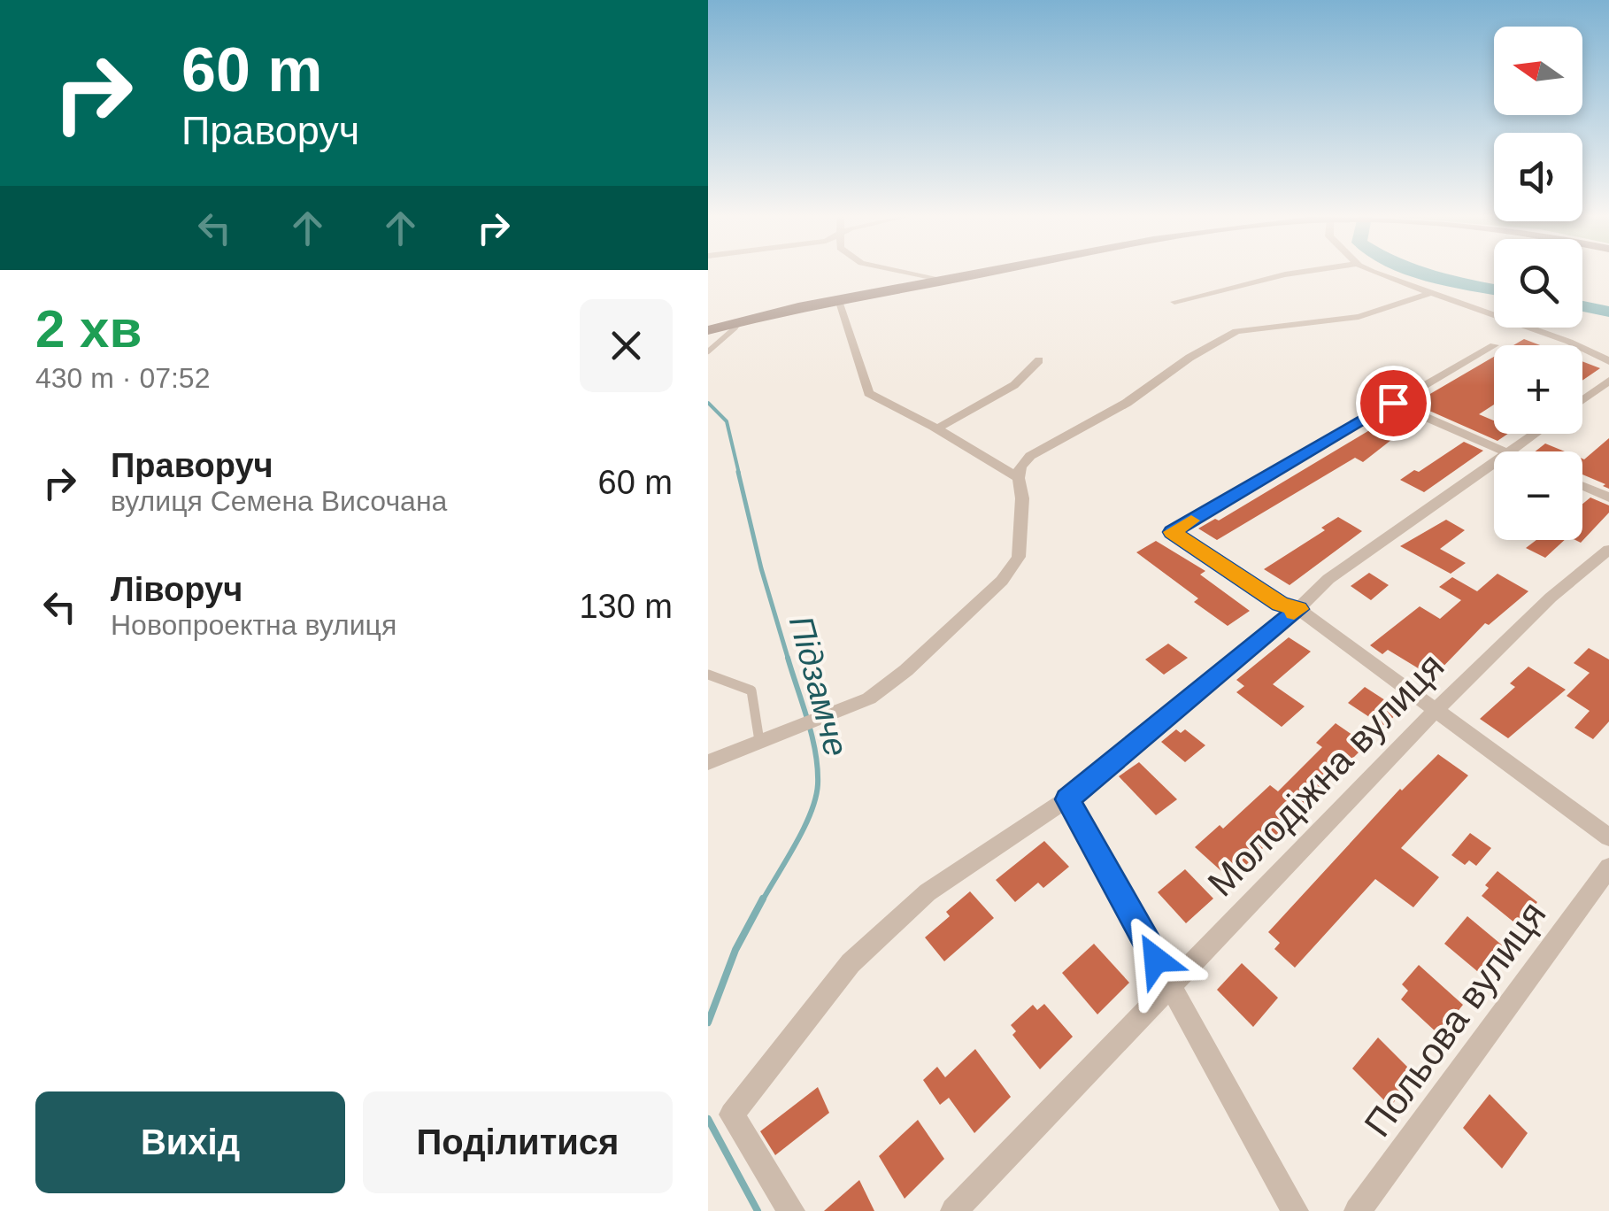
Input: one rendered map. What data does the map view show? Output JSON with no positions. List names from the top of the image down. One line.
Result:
{"streets":{"street":["Молодіжна вулиця","Польова вулиця"]},"water":["Підзамче"],"north":"left","page":{"turn":["60 m","Праворуч"],"map_buttons":["+","−"],"heading":["2 хв","430 m · 07:52"],"list":[{"name":"Праворуч","note":"вулиця Семена Височана","value":"60 m"},{"name":"Ліворуч","note":"Новопроектна вулиця","value":"130 m"}],"buttons":["Вихід","Поділитися"]}}
